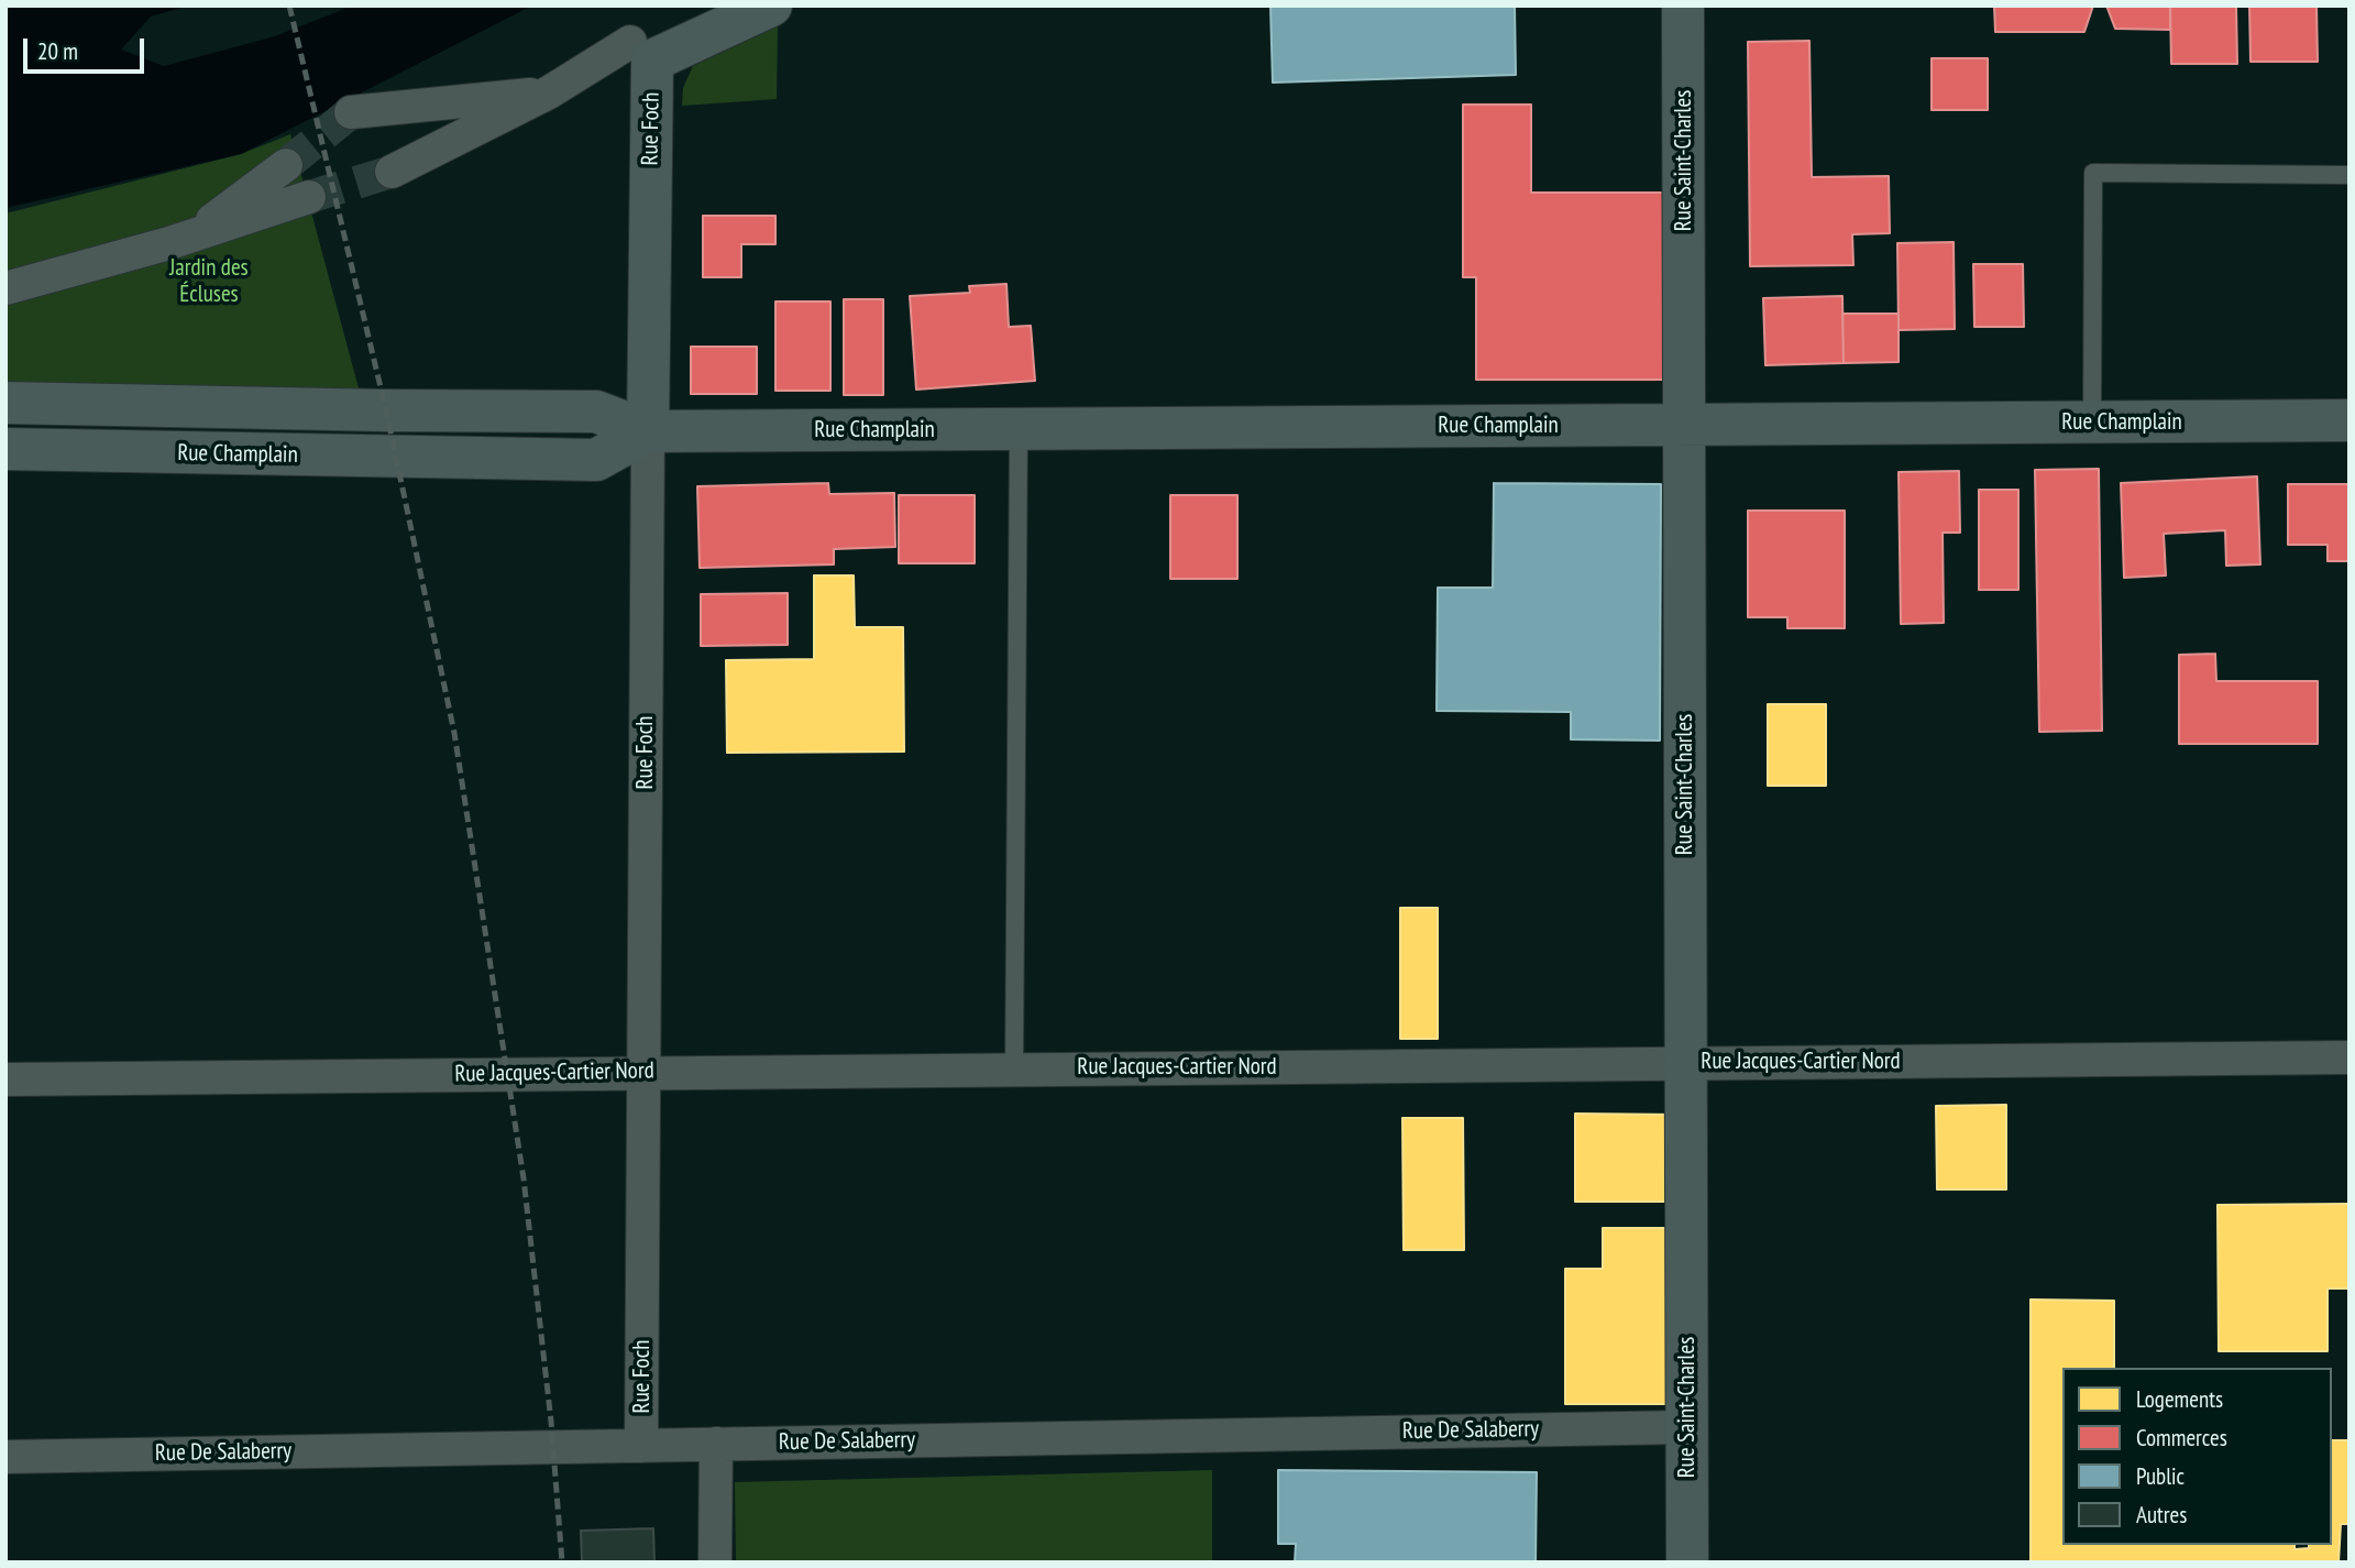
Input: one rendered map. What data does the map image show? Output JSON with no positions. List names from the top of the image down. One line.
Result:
{"streets":{"street":["Rue Foch","Rue Saint-Charles","Rue Champlain","Rue Jacques-Cartier Nord","Rue De Salaberry"]},"crossings":[["Rue Foch","Rue Champlain"],["Rue Foch","Rue Jacques-Cartier Nord"],["Rue Foch","Rue De Salaberry"],["Rue Saint-Charles","Rue Champlain"],["Rue Saint-Charles","Rue Jacques-Cartier Nord"],["Rue Saint-Charles","Rue De Salaberry"]],"parks":["Jardin des Écluses"],"legend":["Logements","Commerces","Public","Autres"],"scale_bar":"20 m"}
